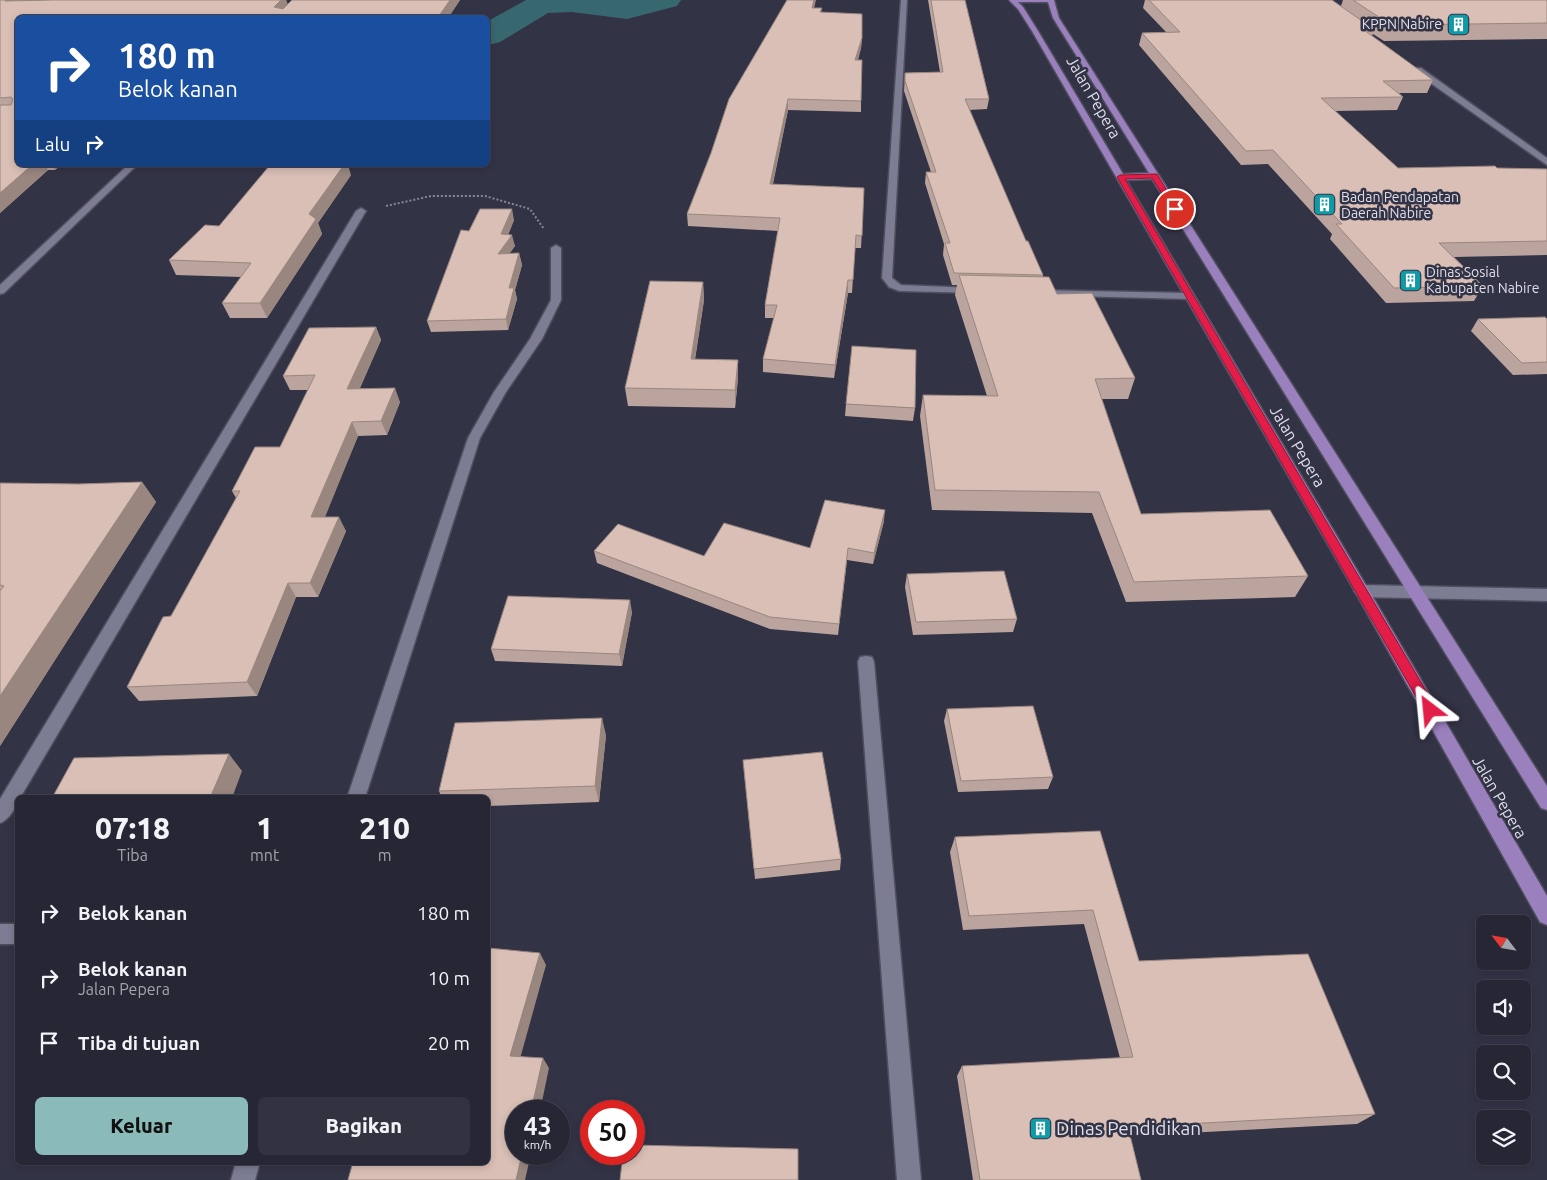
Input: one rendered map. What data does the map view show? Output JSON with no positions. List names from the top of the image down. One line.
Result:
{"streets":{"main road":["Jalan Pepera"]},"places":{"building":["KPPN Nabire","Badan Pendapatan Daerah Nabire","Dinas Sosial Kabupaten Nabire","Dinas Pendidikan"]},"north":"top left","page":{"turn":["180 m","Belok kanan"],"then":"Lalu","eta":["07:18","Tiba","1","mnt","210","m"],"list":[{"name":"Belok kanan","value":"180 m"},{"name":"Belok kanan","note":"Jalan Pepera","value":"10 m"},{"name":"Tiba di tujuan","value":"20 m"}],"buttons":["Keluar","Bagikan"],"speed":"43 km/h","limit":"50"}}
